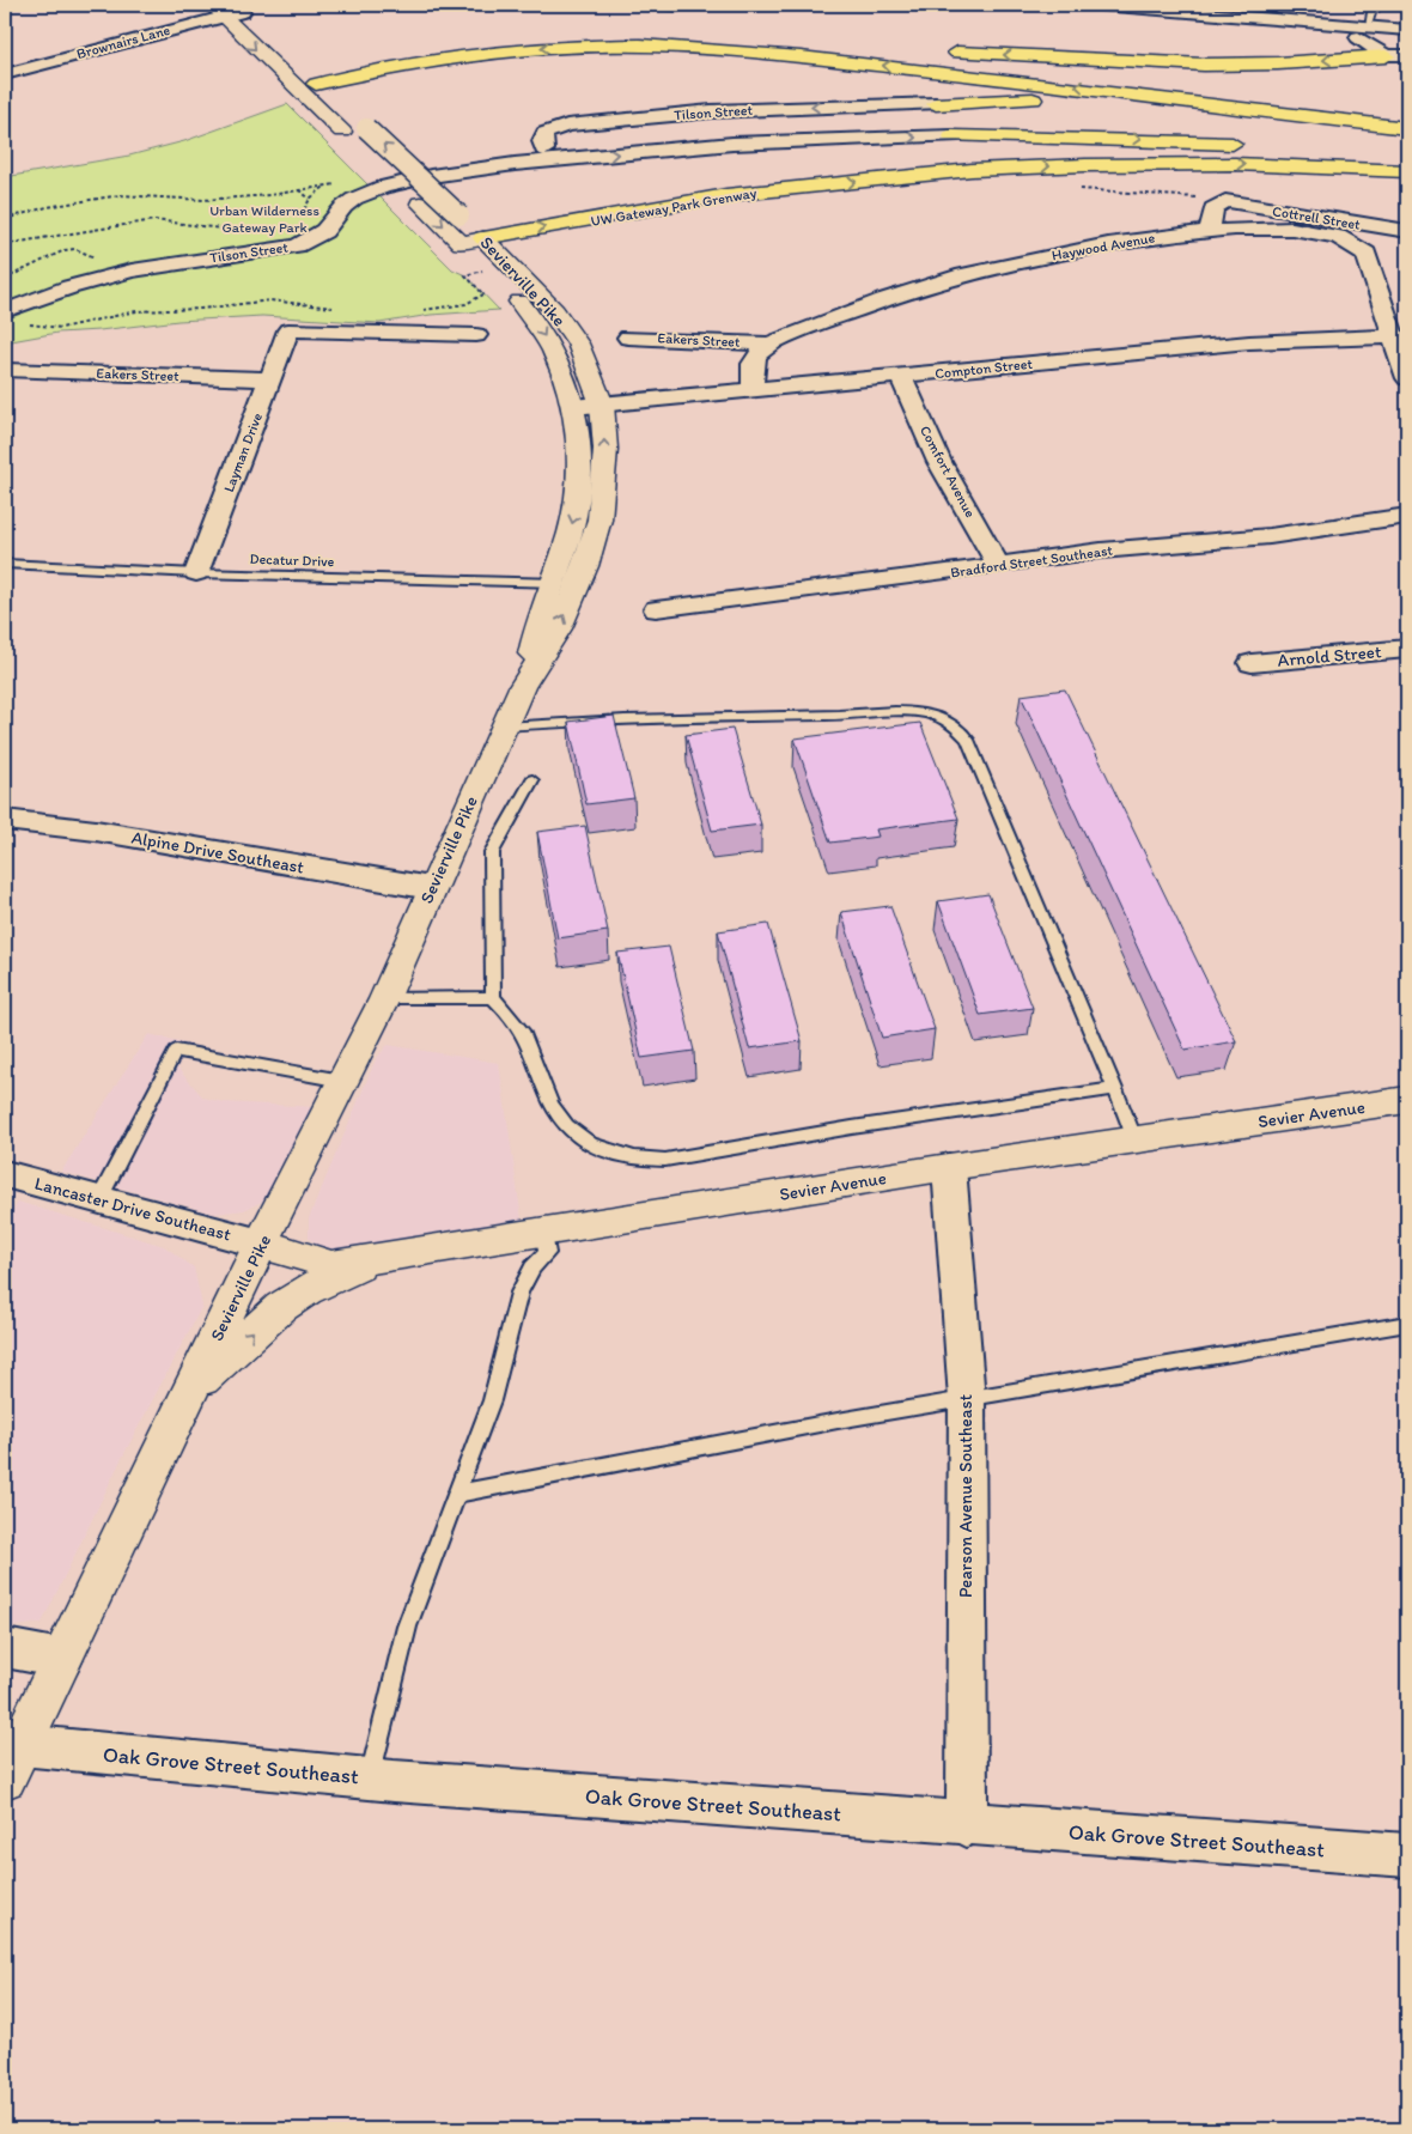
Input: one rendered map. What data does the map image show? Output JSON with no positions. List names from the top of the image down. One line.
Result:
{"streets":{"street":["Brownairs Lane","Tilson Street","Cottrell Street","Haywood Avenue","Sevierville Pike","Eakers Street","Compton Street","Layman Drive","Comfort Avenue","Bradford Street Southeast","Arnold Street","Alpine Drive Southeast","Sevier Avenue","Lancaster Drive Southeast","Pearson Avenue Southeast","Oak Grove Street Southeast"],"lane":["Decatur Drive"]},"crossings":[["Brownairs Lane","Sevierville Pike"],["Haywood Avenue","Eakers Street"],["Haywood Avenue","Compton Street"],["Sevierville Pike","Compton Street"],["Sevierville Pike","Decatur Drive"],["Sevierville Pike","Alpine Drive Southeast"],["Sevierville Pike","Sevier Avenue"],["Sevierville Pike","Lancaster Drive Southeast"],["Sevierville Pike","Oak Grove Street Southeast"],["Eakers Street","Layman Drive"],["Compton Street","Comfort Avenue"],["Layman Drive","Decatur Drive"],["Comfort Avenue","Bradford Street Southeast"],["Sevier Avenue","Lancaster Drive Southeast"],["Sevier Avenue","Pearson Avenue Southeast"],["Pearson Avenue Southeast","Oak Grove Street Southeast"]],"parks":["Urban Wilderness Gateway Park"]}
